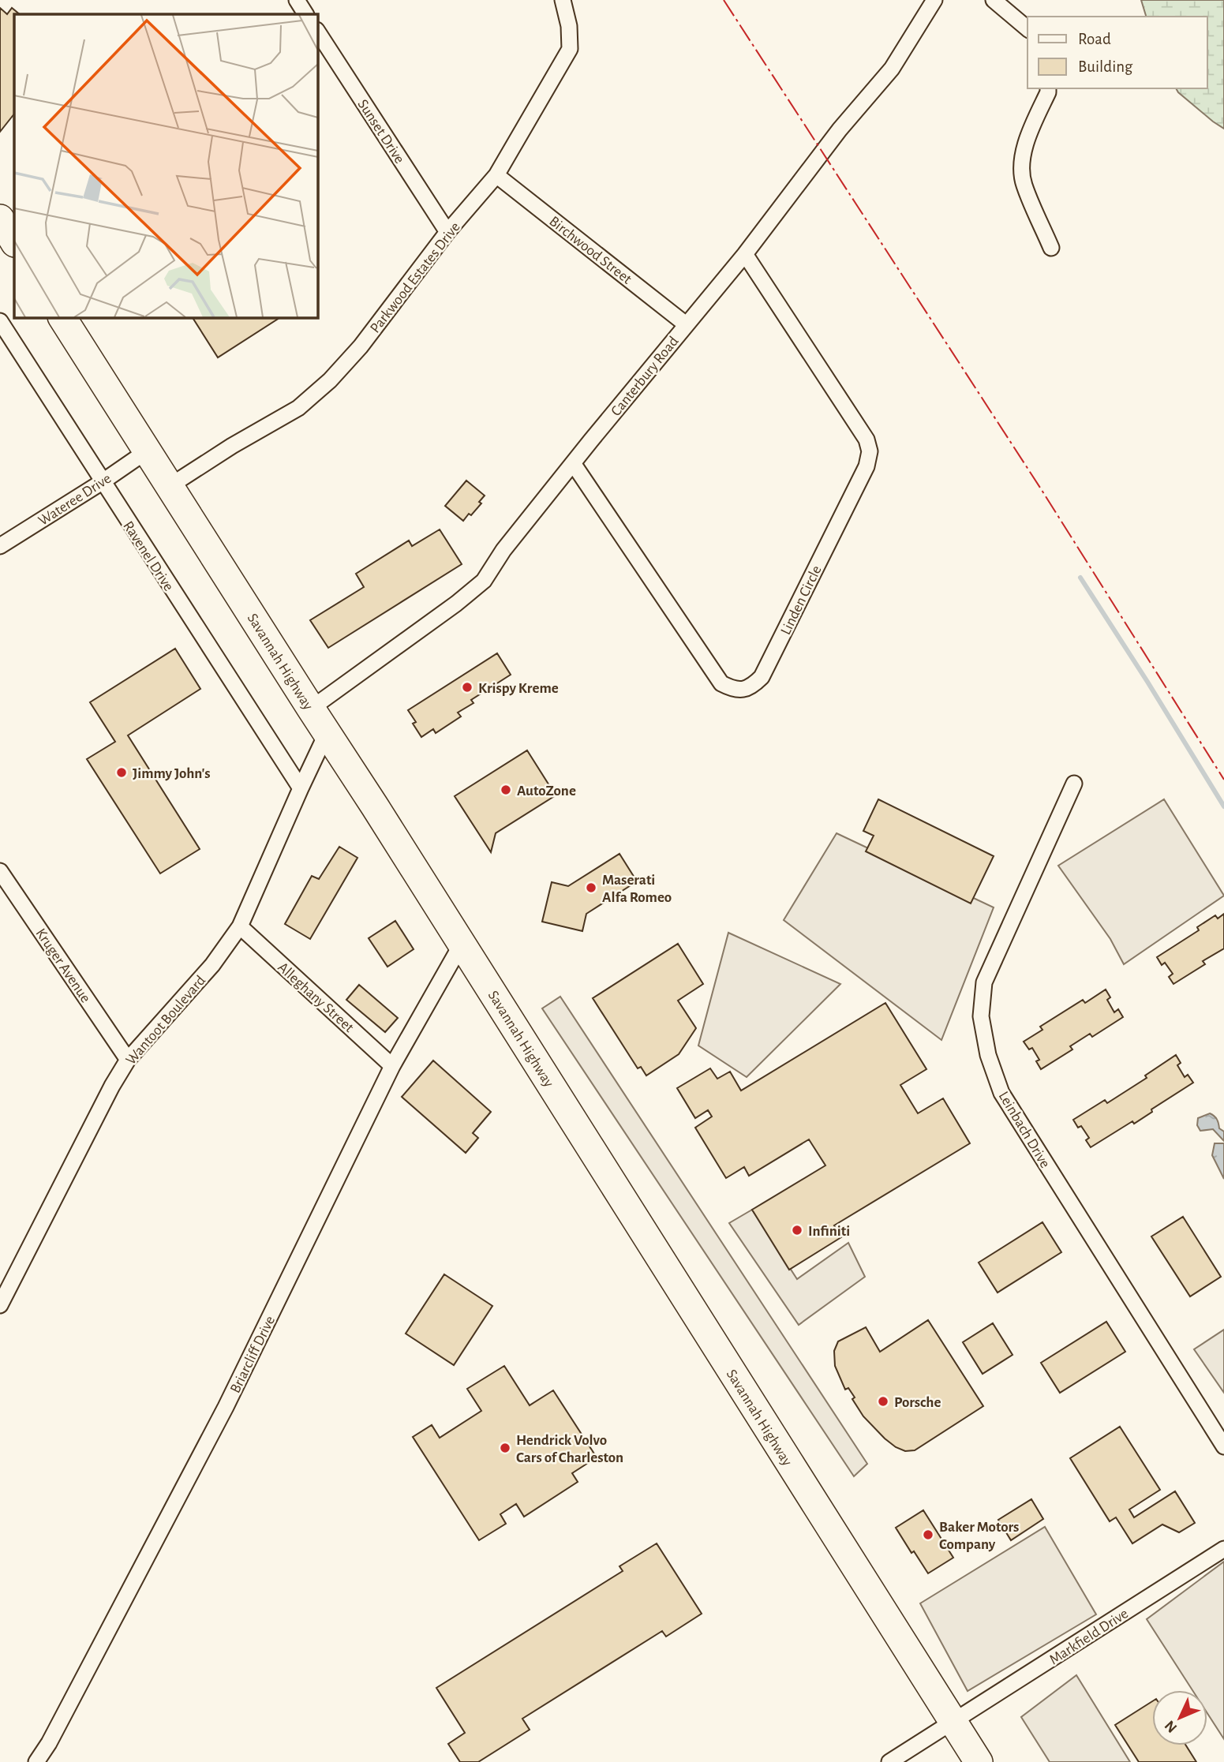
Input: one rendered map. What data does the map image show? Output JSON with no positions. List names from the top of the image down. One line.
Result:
{"streets":{"highway":["Savannah Highway"],"street":["Sunset Drive","Birchwood Street","Parkwood Estates Drive","Canterbury Road","Wateree Drive","Ravenel Drive","Linden Circle","Kruger Avenue","Alleghany Street","Wantoot Boulevard","Leinbach Drive","Briarcliff Drive","Markfield Drive"]},"crossings":[["Sunset Drive","Parkwood Estates Drive"],["Birchwood Street","Parkwood Estates Drive"],["Birchwood Street","Canterbury Road"],["Parkwood Estates Drive","Savannah Highway"],["Canterbury Road","Linden Circle"],["Canterbury Road","Savannah Highway"],["Wateree Drive","Ravenel Drive"],["Wateree Drive","Savannah Highway"],["Ravenel Drive","Wantoot Boulevard"],["Savannah Highway","Wantoot Boulevard"],["Savannah Highway","Briarcliff Drive"],["Savannah Highway","Markfield Drive"],["Kruger Avenue","Wantoot Boulevard"],["Alleghany Street","Wantoot Boulevard"],["Alleghany Street","Briarcliff Drive"]],"places":["Krispy Kreme","Jimmy John's","AutoZone","Maserati Alfa Romeo","Infiniti","Porsche","Hendrick Volvo Cars of Charleston","Baker Motors Company"],"legend":["Road","Building"],"north":"bottom left"}
